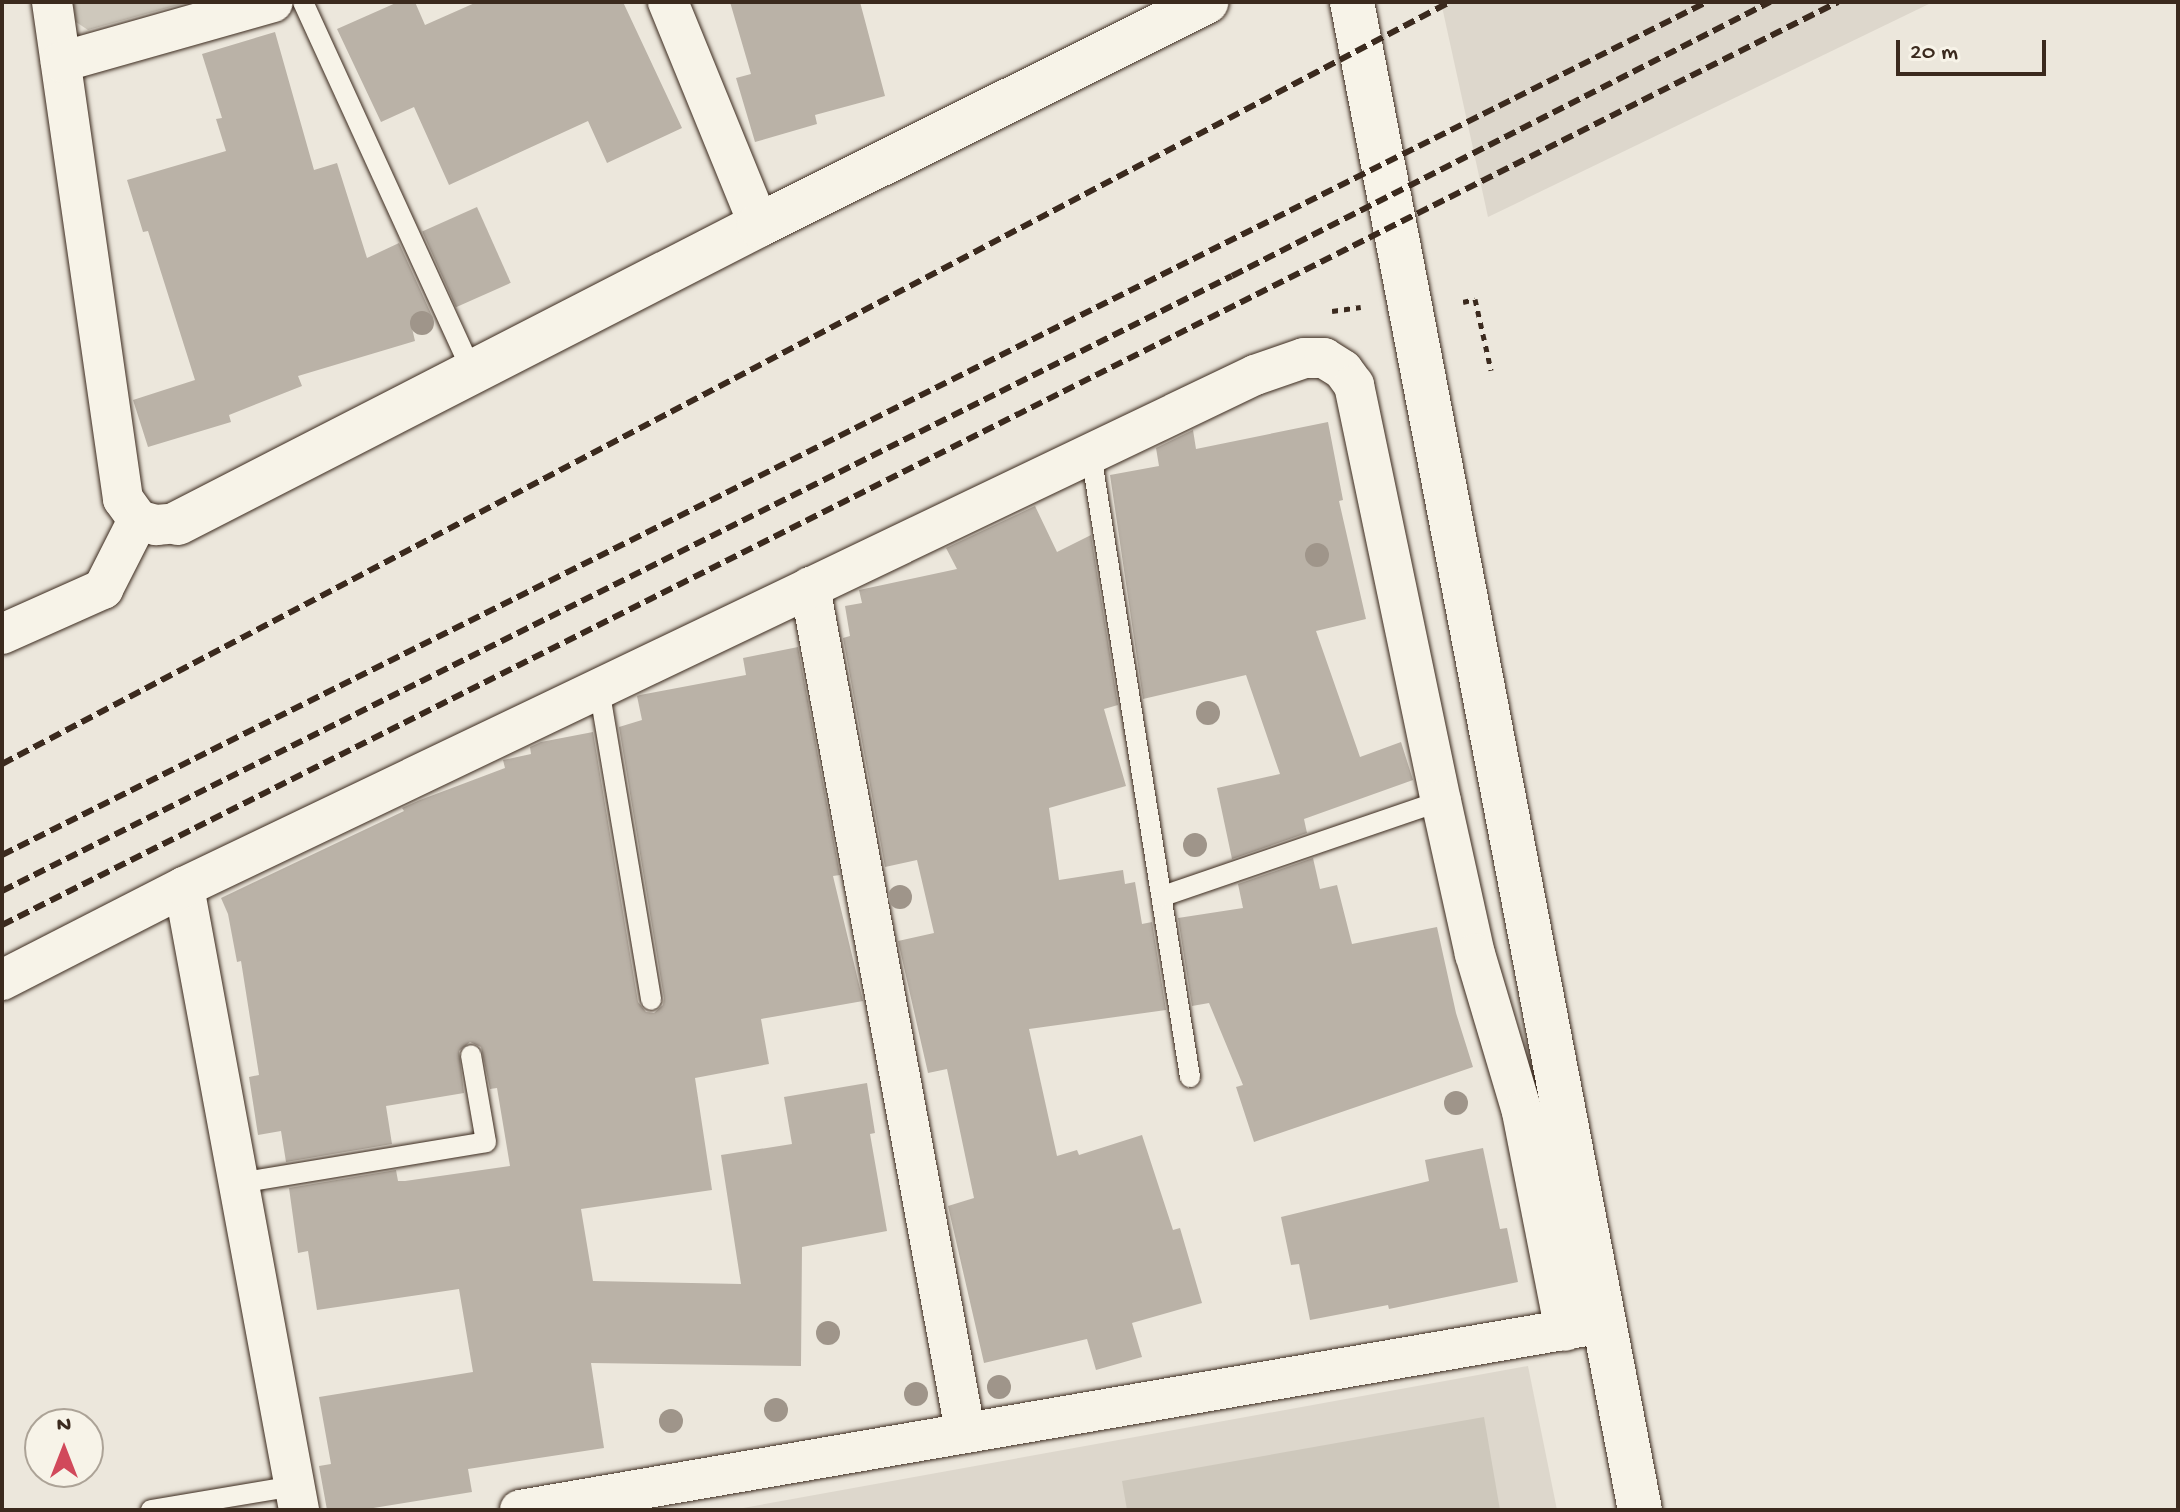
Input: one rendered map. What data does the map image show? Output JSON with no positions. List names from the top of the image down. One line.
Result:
{"scale_bar":"20 m","north":"top"}
